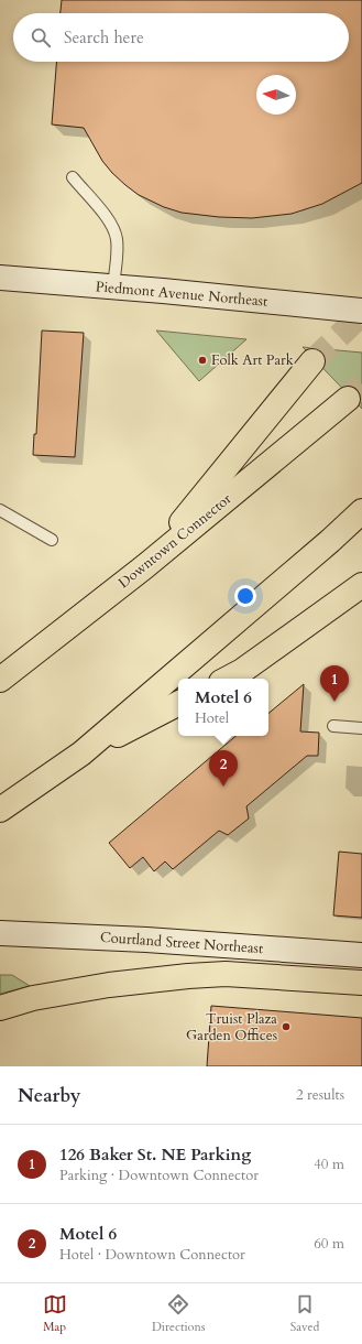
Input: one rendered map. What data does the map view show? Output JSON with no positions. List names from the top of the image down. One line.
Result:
{"streets":{"highway":["Downtown Connector"],"main road":["Piedmont Avenue Northeast","Courtland Street Northeast"]},"places":["Folk Art Park","Truist Plaza Garden Offices"],"north":"left","page":{"search":"Search here","pins":["1","2"],"popup":["Motel 6","Hotel"],"heading":["Nearby","2 results"],"list":[{"mark":"1","name":"126 Baker St. NE Parking","note":"Parking · Downtown Connector","value":"40 m"},{"mark":"2","name":"Motel 6","note":"Hotel · Downtown Connector","value":"60 m"}],"nav":["Map","Directions","Saved"]}}
